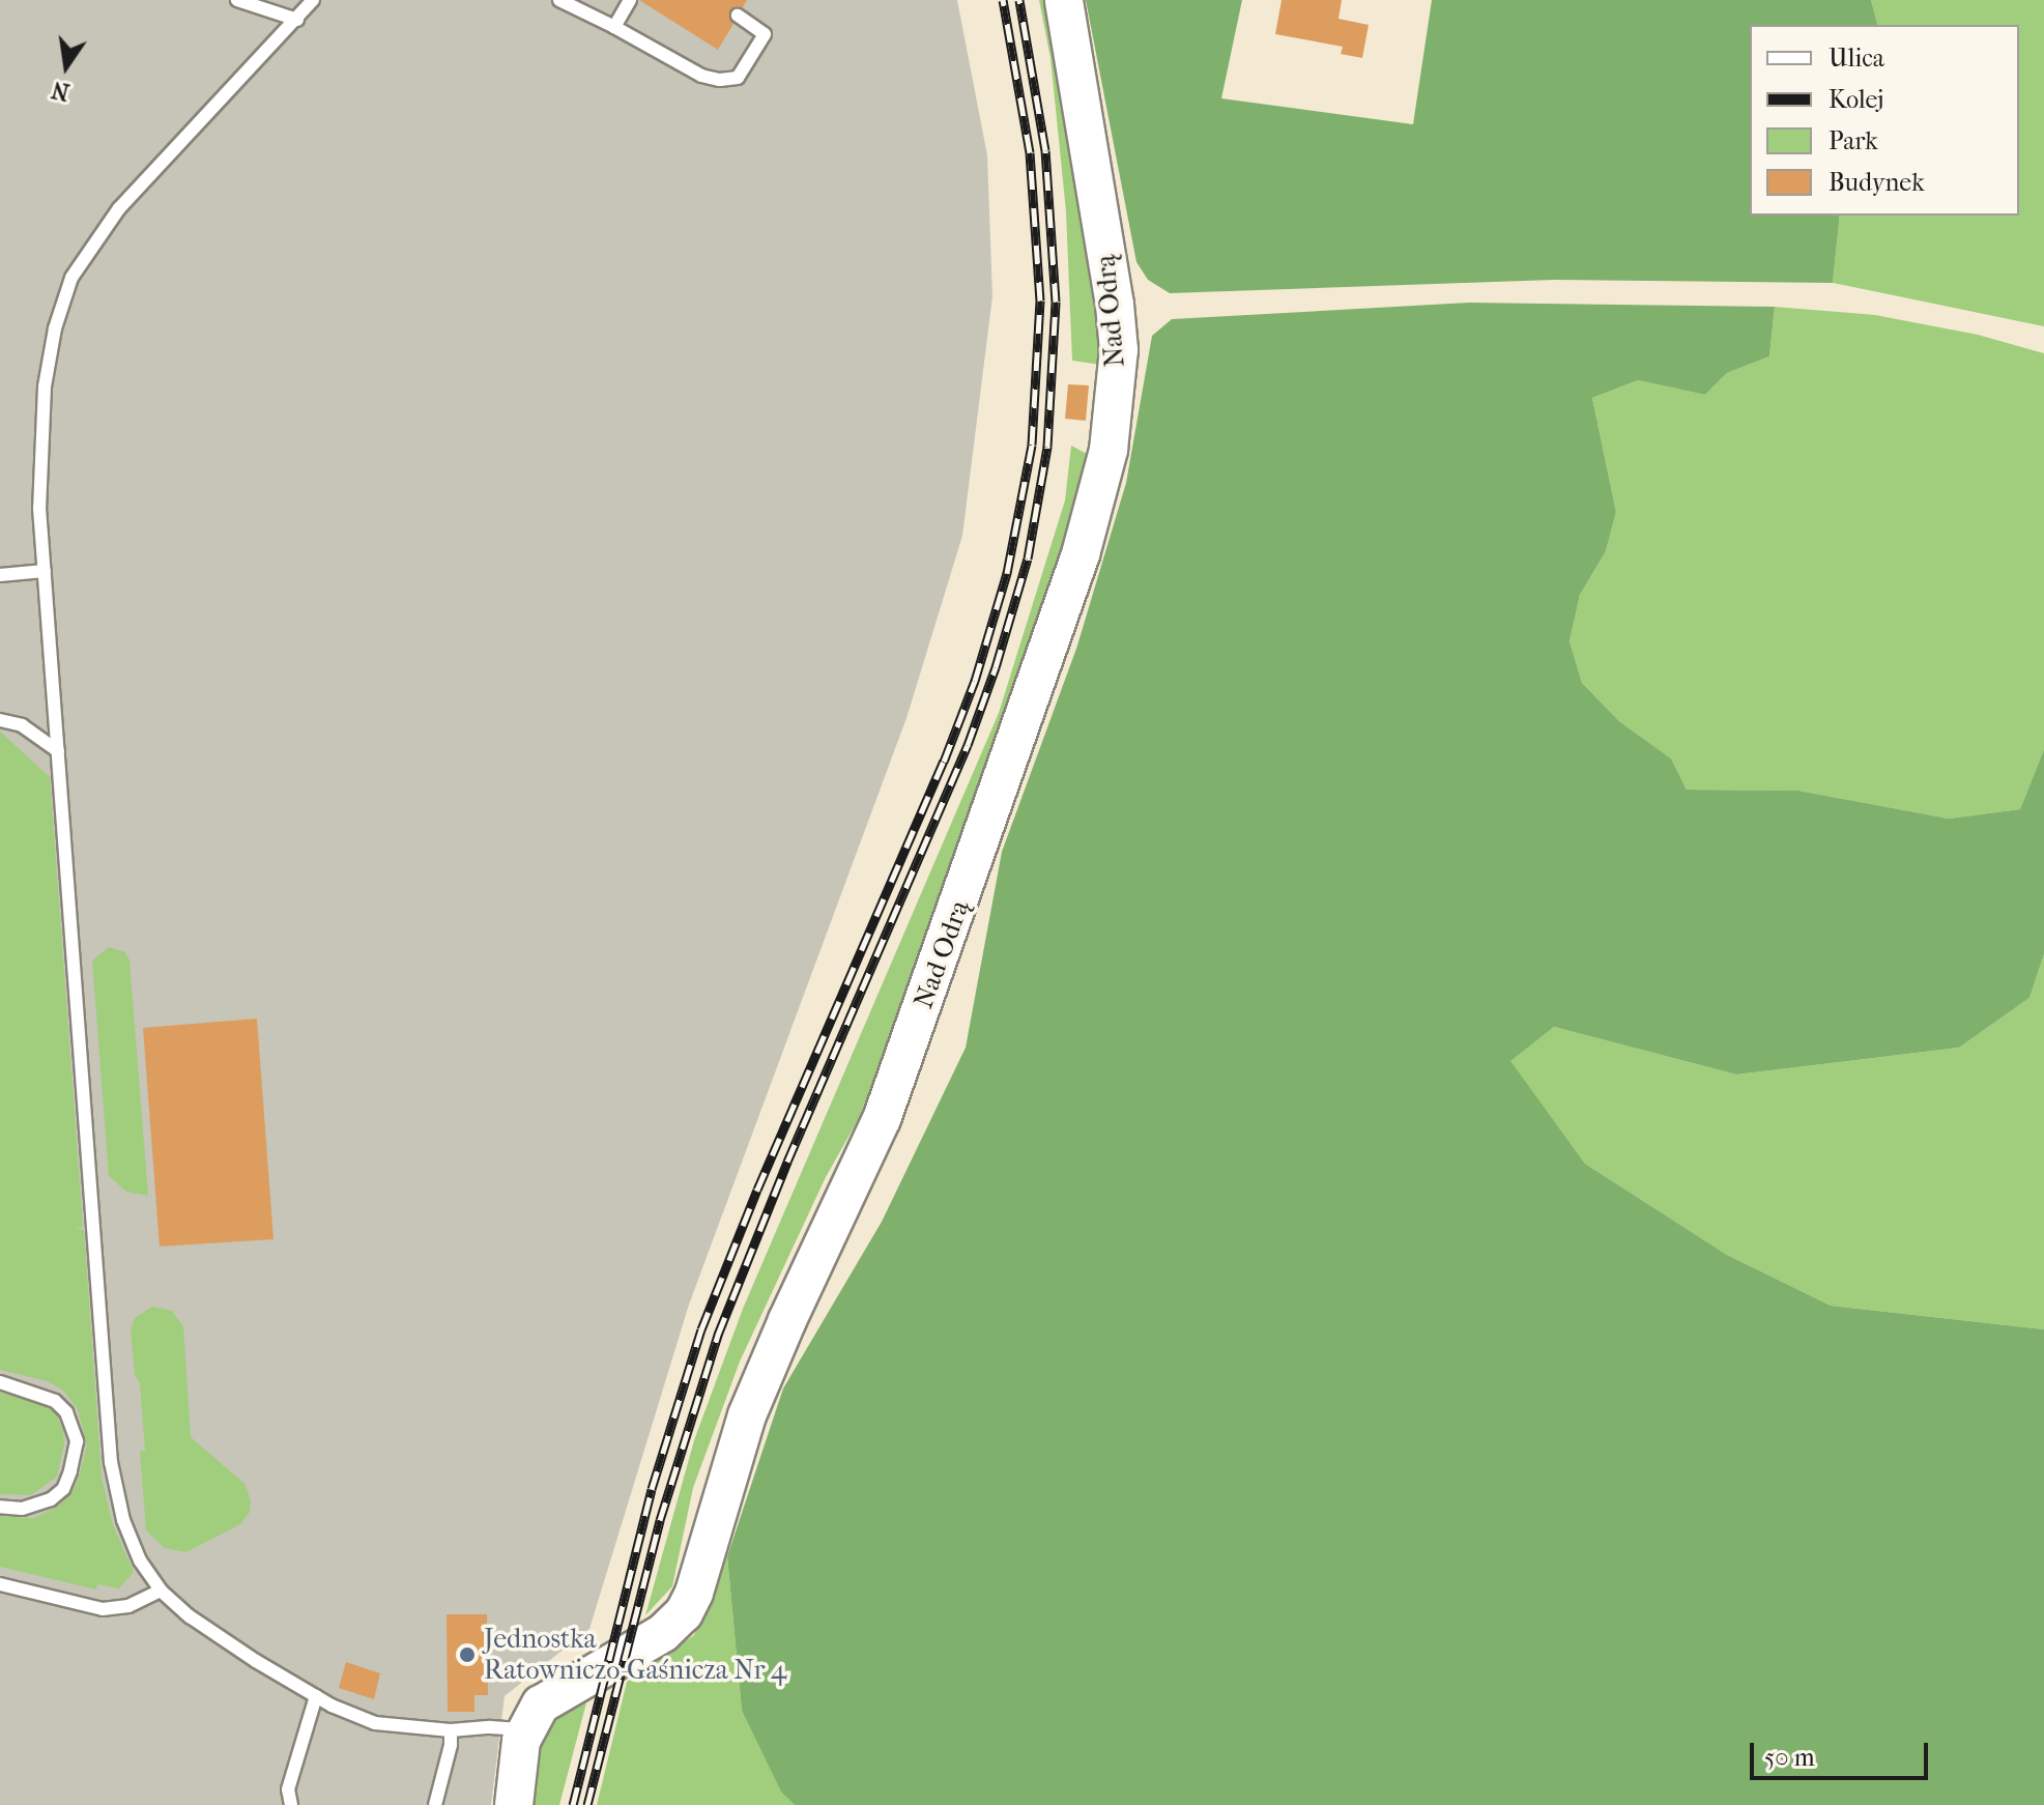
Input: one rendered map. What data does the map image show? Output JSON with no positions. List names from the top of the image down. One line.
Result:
{"streets":{"street":["Nad Odrą"]},"places":["Jednostka Ratowniczo-Gaśnicza Nr 4"],"legend":["Ulica","Kolej","Park","Budynek"],"scale_bar":"50 m","north":"bottom"}
